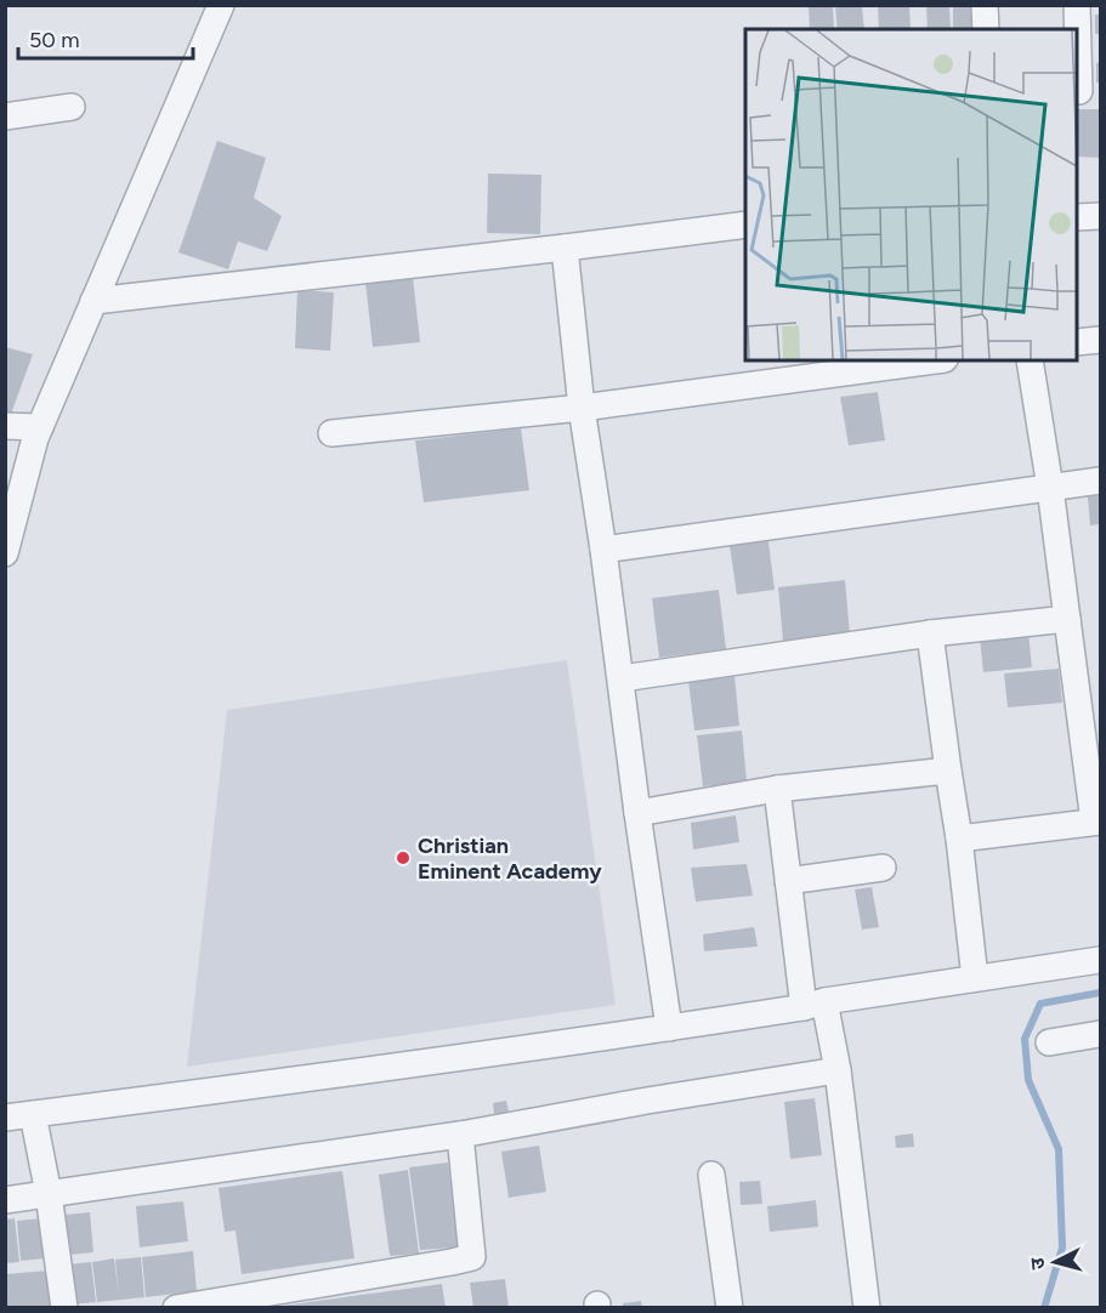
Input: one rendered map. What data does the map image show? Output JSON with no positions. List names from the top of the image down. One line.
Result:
{"places":["Christian Eminent Academy"],"scale_bar":"50 m","north":"left"}
